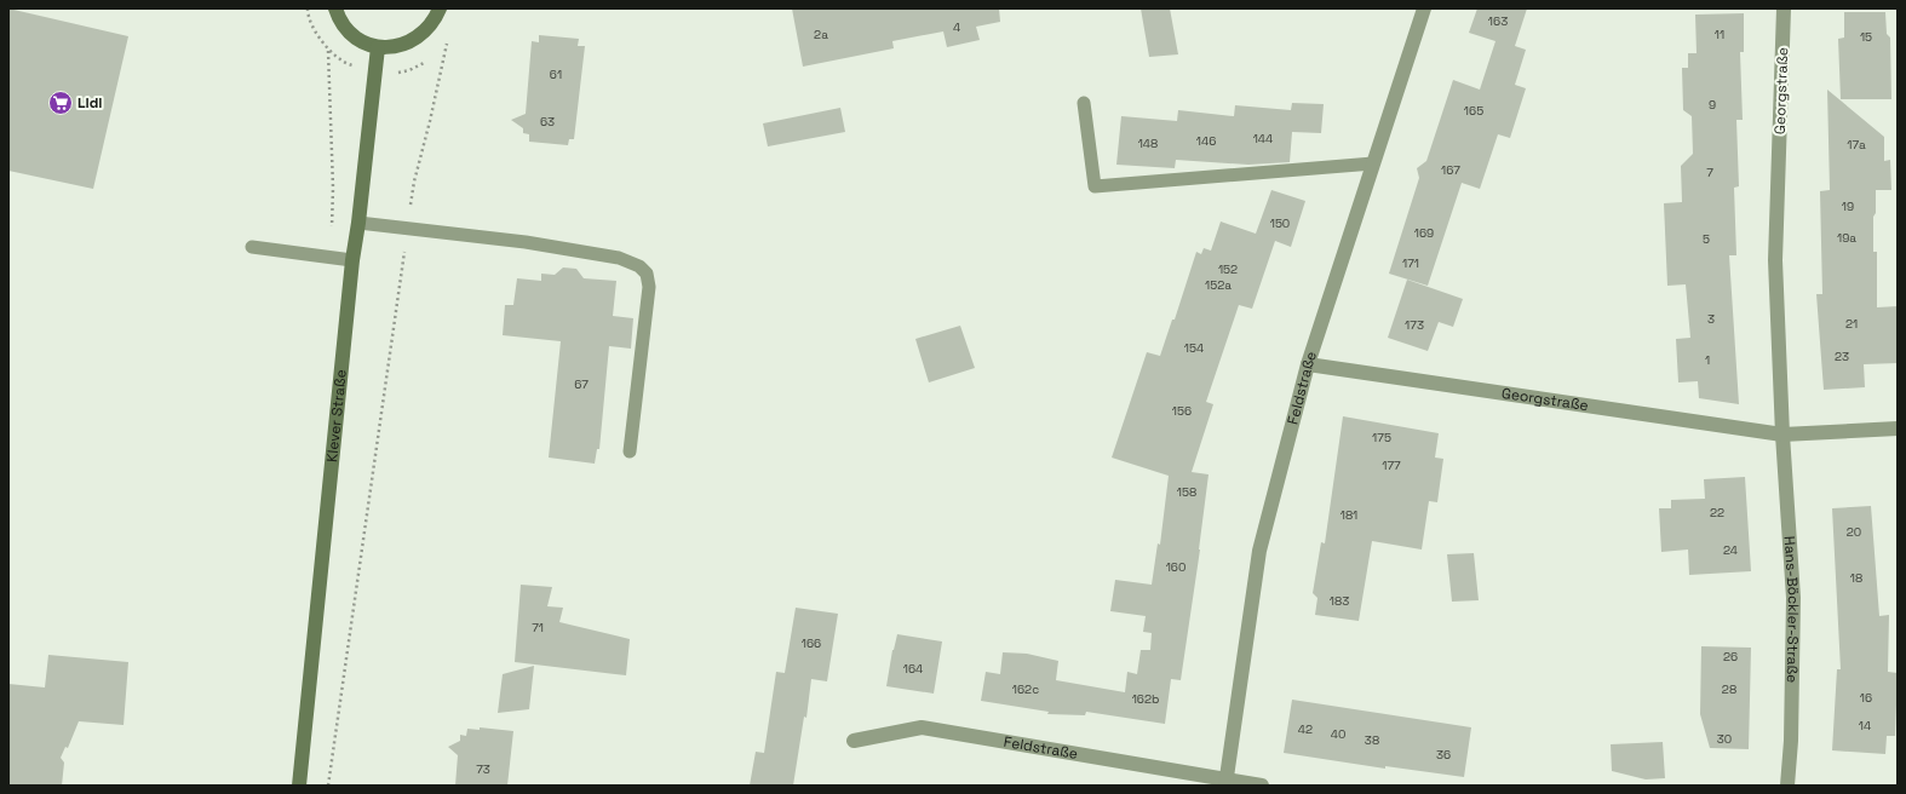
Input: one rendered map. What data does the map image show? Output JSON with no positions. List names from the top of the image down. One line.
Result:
{"streets":{"street":["Georgstraße","Feldstraße","Klever Straße","Hans-Böckler-Straße"]},"crossings":[["Georgstraße","Feldstraße"],["Georgstraße","Hans-Böckler-Straße"]],"places":{"supermarket":["Lidl"]},"house_numbers":["163","4","2a","11","15","61","9","165","63","144","146","148","17a","167","7","19","150","169","19a","5","171","152","152a","3","21","173","154","23","1","67","156","175","177","158","22","181","20","24","160","18","183","71","166","26","164","162c","28","16","162b","14","42","40","30","38","36","73"]}
